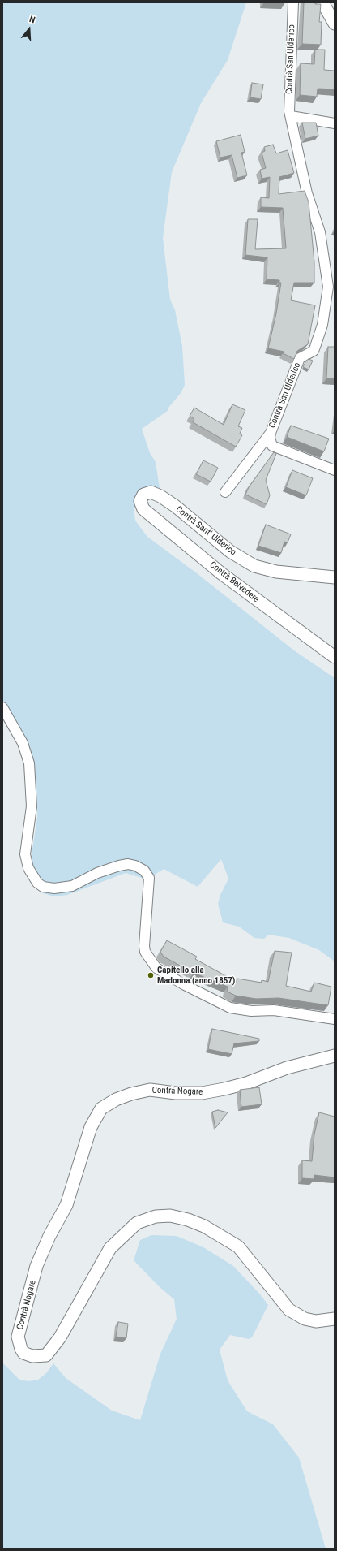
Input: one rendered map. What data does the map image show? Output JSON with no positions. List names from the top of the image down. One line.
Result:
{"streets":{"street":["Contrà San Ulderico","Contrà Sant' Ulderico","Contrà Belvedere","Contrà Nogare"]},"crossings":[["Contrà Sant' Ulderico","Contrà Belvedere"]],"places":["Capitello alla Madonna (anno 1857)"],"north":"top"}
